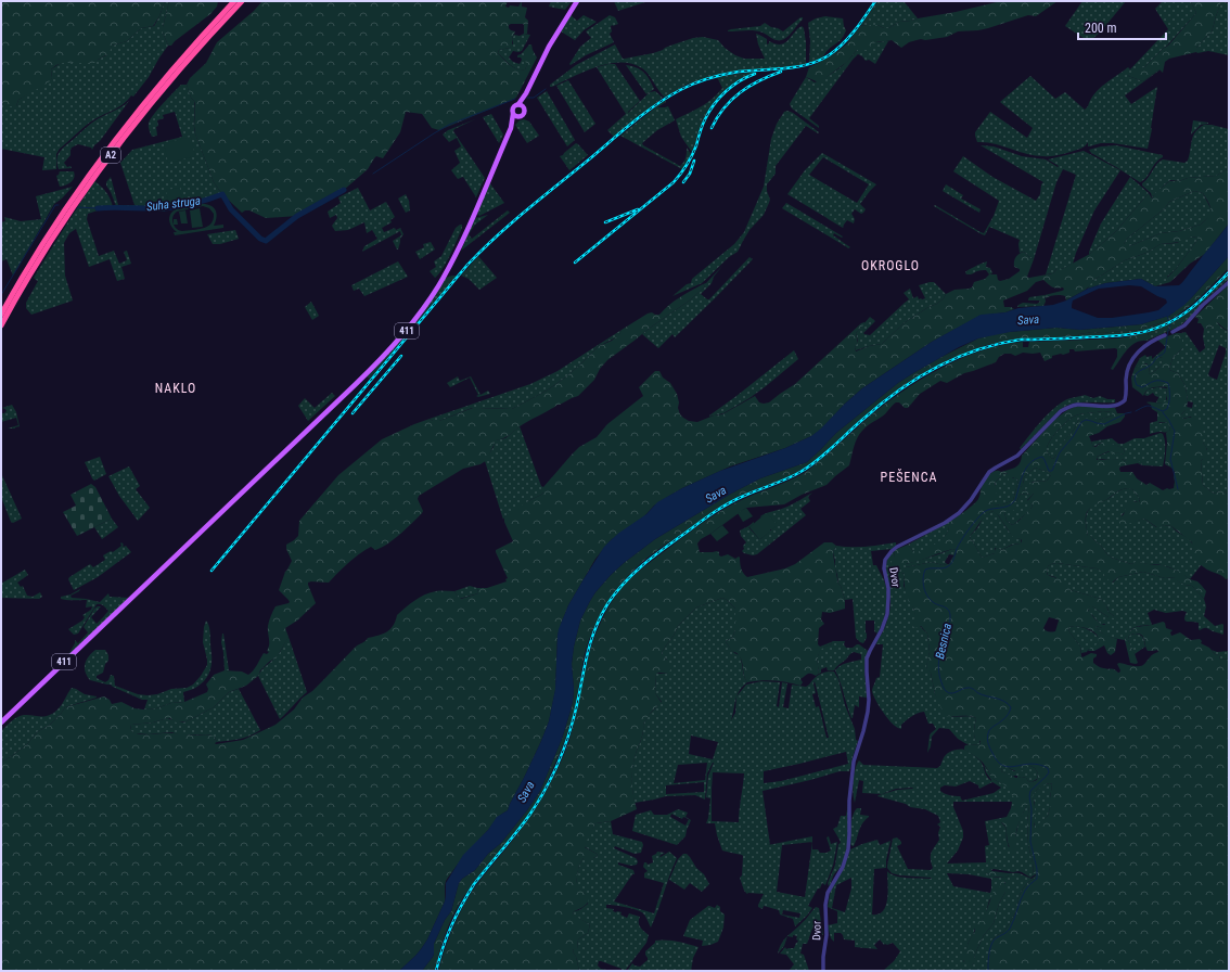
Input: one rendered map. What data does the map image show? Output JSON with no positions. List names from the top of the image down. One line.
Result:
{"streets":{"highway":["A2"],"main road":["411"],"street":["Dvor"]},"districts":["OKROGLO","NAKLO","PEŠENCA"],"water":["Suha struga","Sava","Besnica"],"scale_bar":"200 m"}
